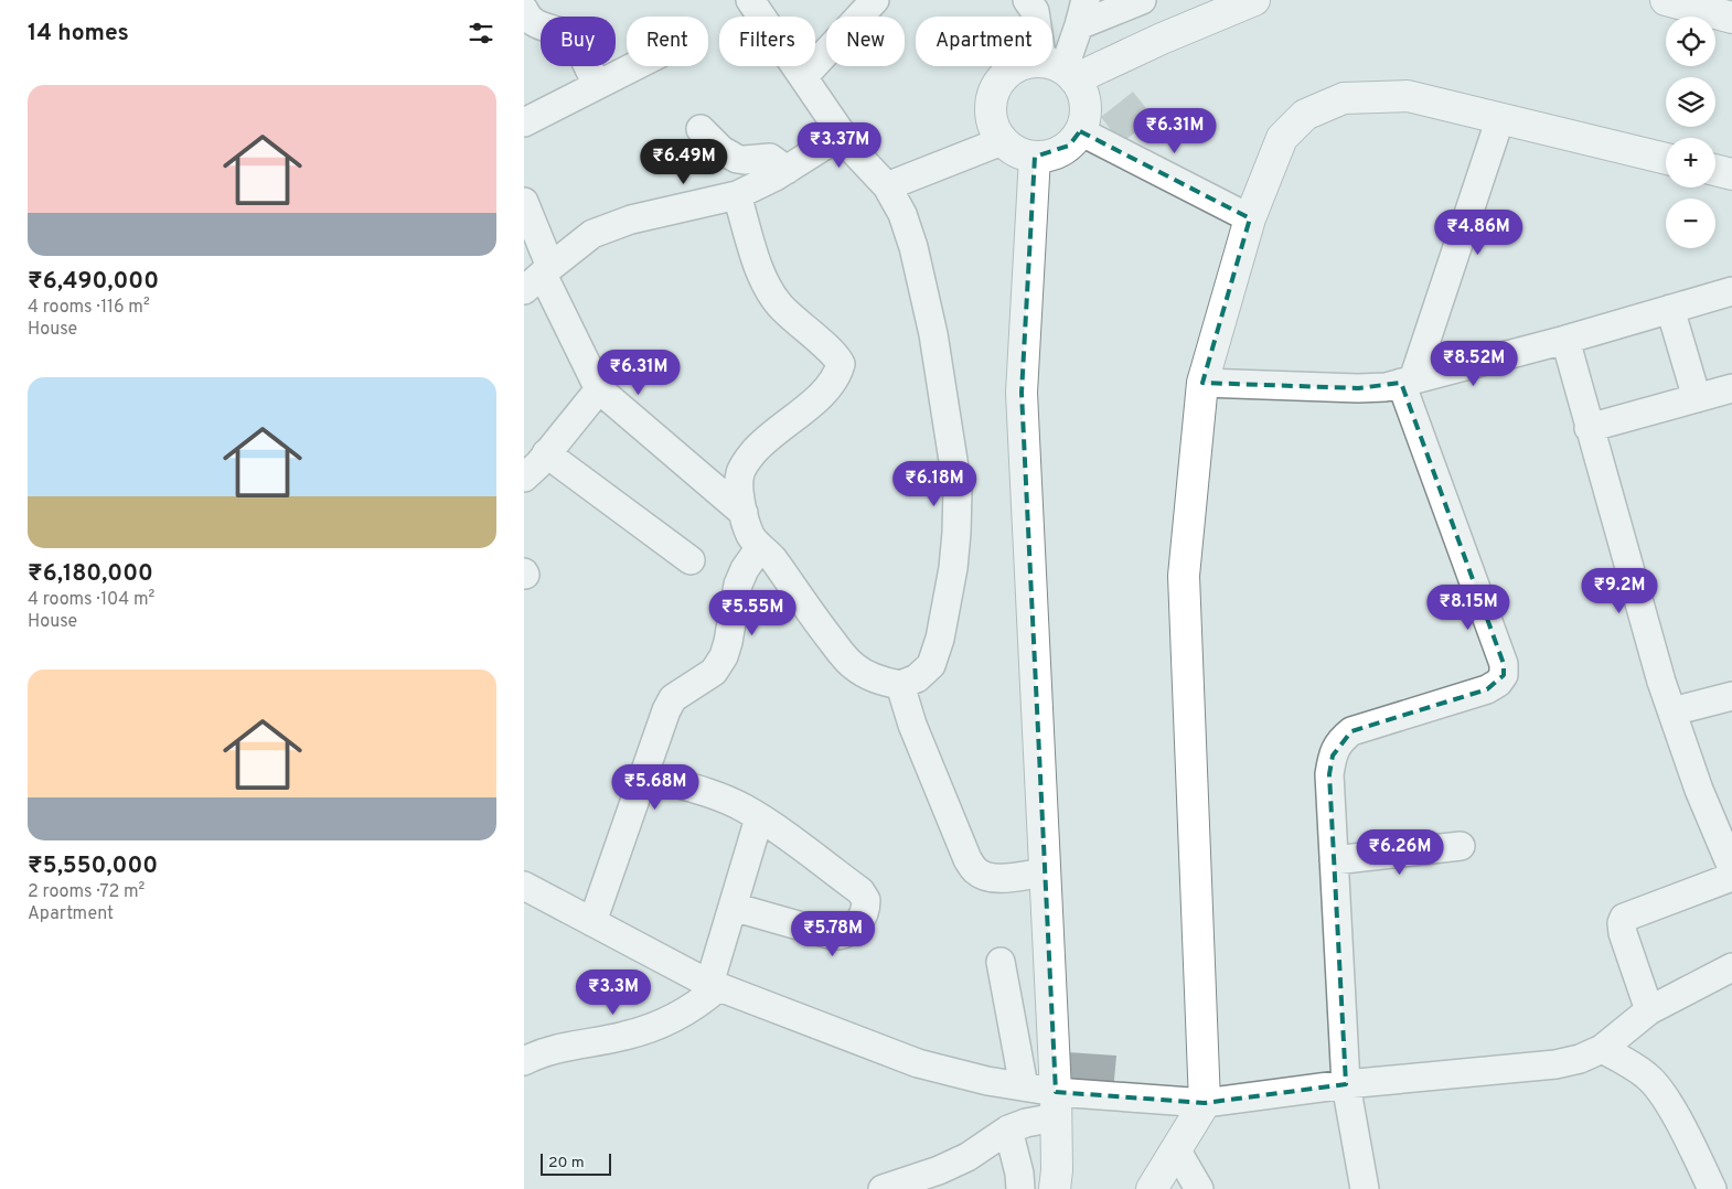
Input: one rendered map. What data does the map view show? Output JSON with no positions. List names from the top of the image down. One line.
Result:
{"scale_bar":"20 m","page":{"heading":"14 homes","map_buttons":["+","−"],"chip":["Buy","Rent","Filters","New","Apartment"],"list":[{"name":"₹6,490,000","note":"4 rooms · 116 m² · House"},{"name":"₹6,180,000","note":"4 rooms · 104 m² · House"},{"name":"₹5,550,000","note":"2 rooms · 72 m² · Apartment"}],"price":["₹6.31M","₹3.37M","₹6.49M","₹4.86M","₹8.52M","₹6.31M","₹6.18M","₹9.2M","₹8.15M","₹5.55M","₹5.68M","₹6.26M","₹5.78M","₹3.3M"],"scale":"20 m"}}
